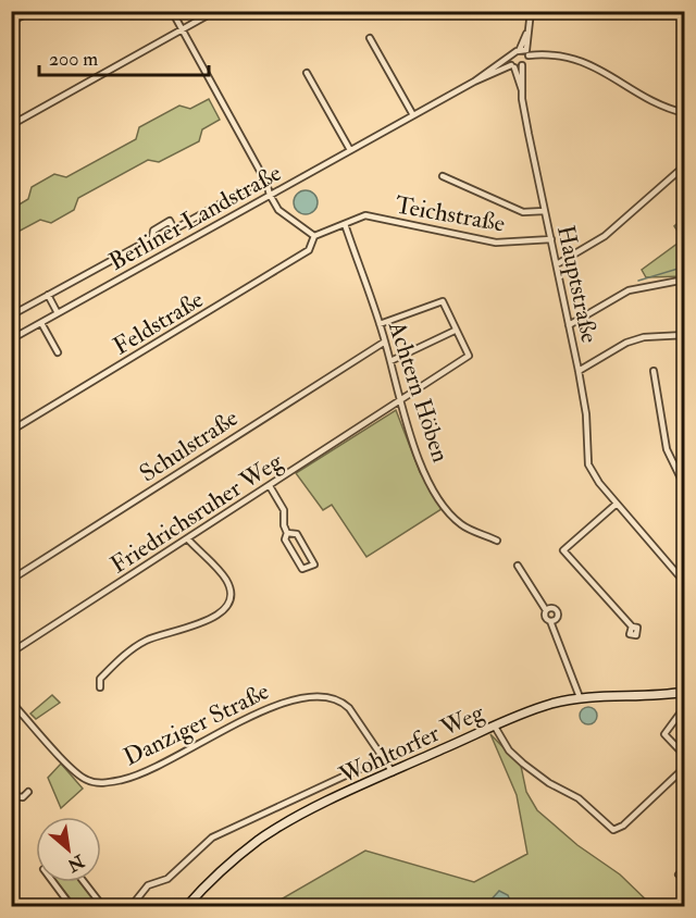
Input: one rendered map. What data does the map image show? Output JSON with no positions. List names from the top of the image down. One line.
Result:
{"streets":{"main road":["Wohltorfer Weg"],"street":["Teichstraße","Berliner Landstraße","Hauptstraße","Feldstraße","Achtern Höben","Schulstraße","Friedrichsruher Weg","Danziger Straße"]},"crossings":[["Teichstraße","Hauptstraße"],["Teichstraße","Feldstraße"],["Teichstraße","Achtern Höben"],["Berliner Landstraße","Hauptstraße"],["Achtern Höben","Schulstraße"],["Achtern Höben","Friedrichsruher Weg"],["Danziger Straße","Wohltorfer Weg"]],"scale_bar":"200 m","north":"bottom right"}
